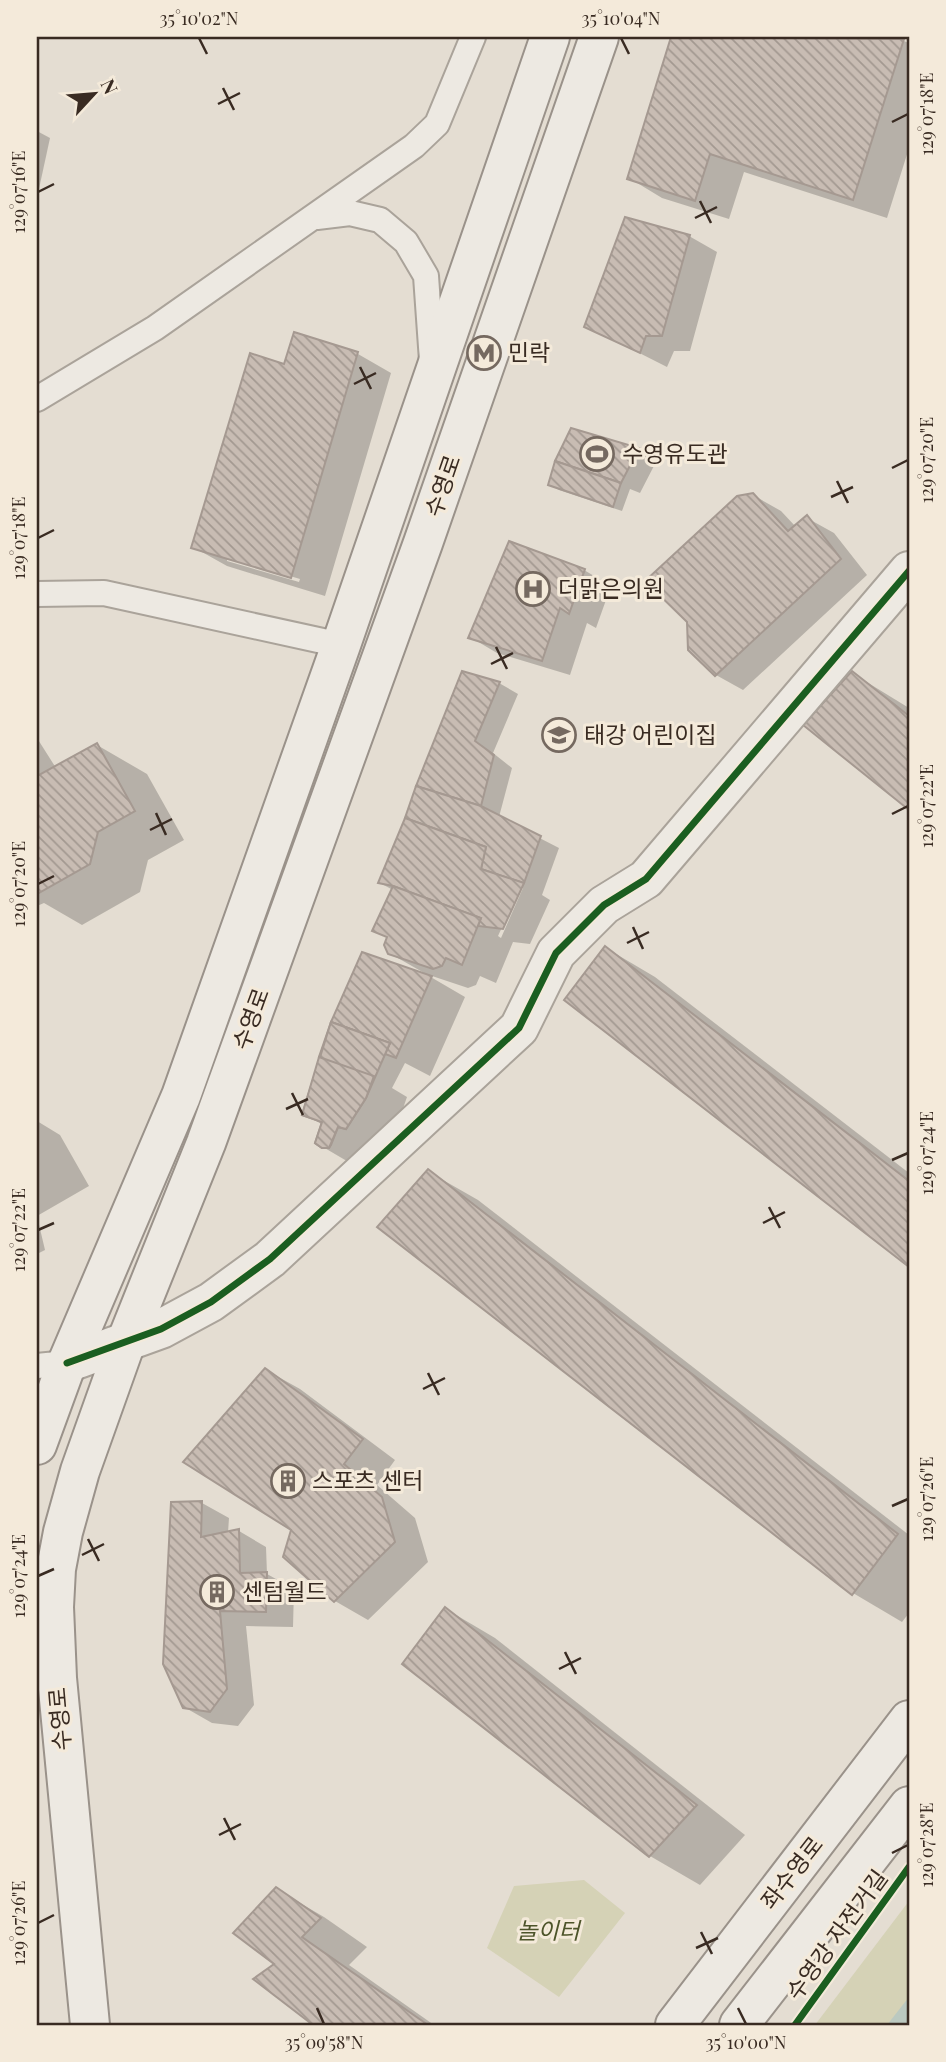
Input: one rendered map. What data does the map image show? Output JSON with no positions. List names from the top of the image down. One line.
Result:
{"streets":{"main road":["수영로","좌수영로"],"cycle path":["수영강 자전거길"]},"parks":["놀이터"],"places":{"metro station":["민락"],"sports":["수영유도관"],"hospital":["더맑은의원"],"school or university":["태강 어린이집"],"building":["스포츠 센터","센텀월드"]},"north":"top right","coordinates":["35°10'02\"N","35°10'04\"N","129°07'18\"E","129°07'16\"E","129°07'20\"E","129°07'22\"E","129°07'24\"E","129°07'26\"E","129°07'28\"E","35°09'58\"N","35°10'00\"N"]}
